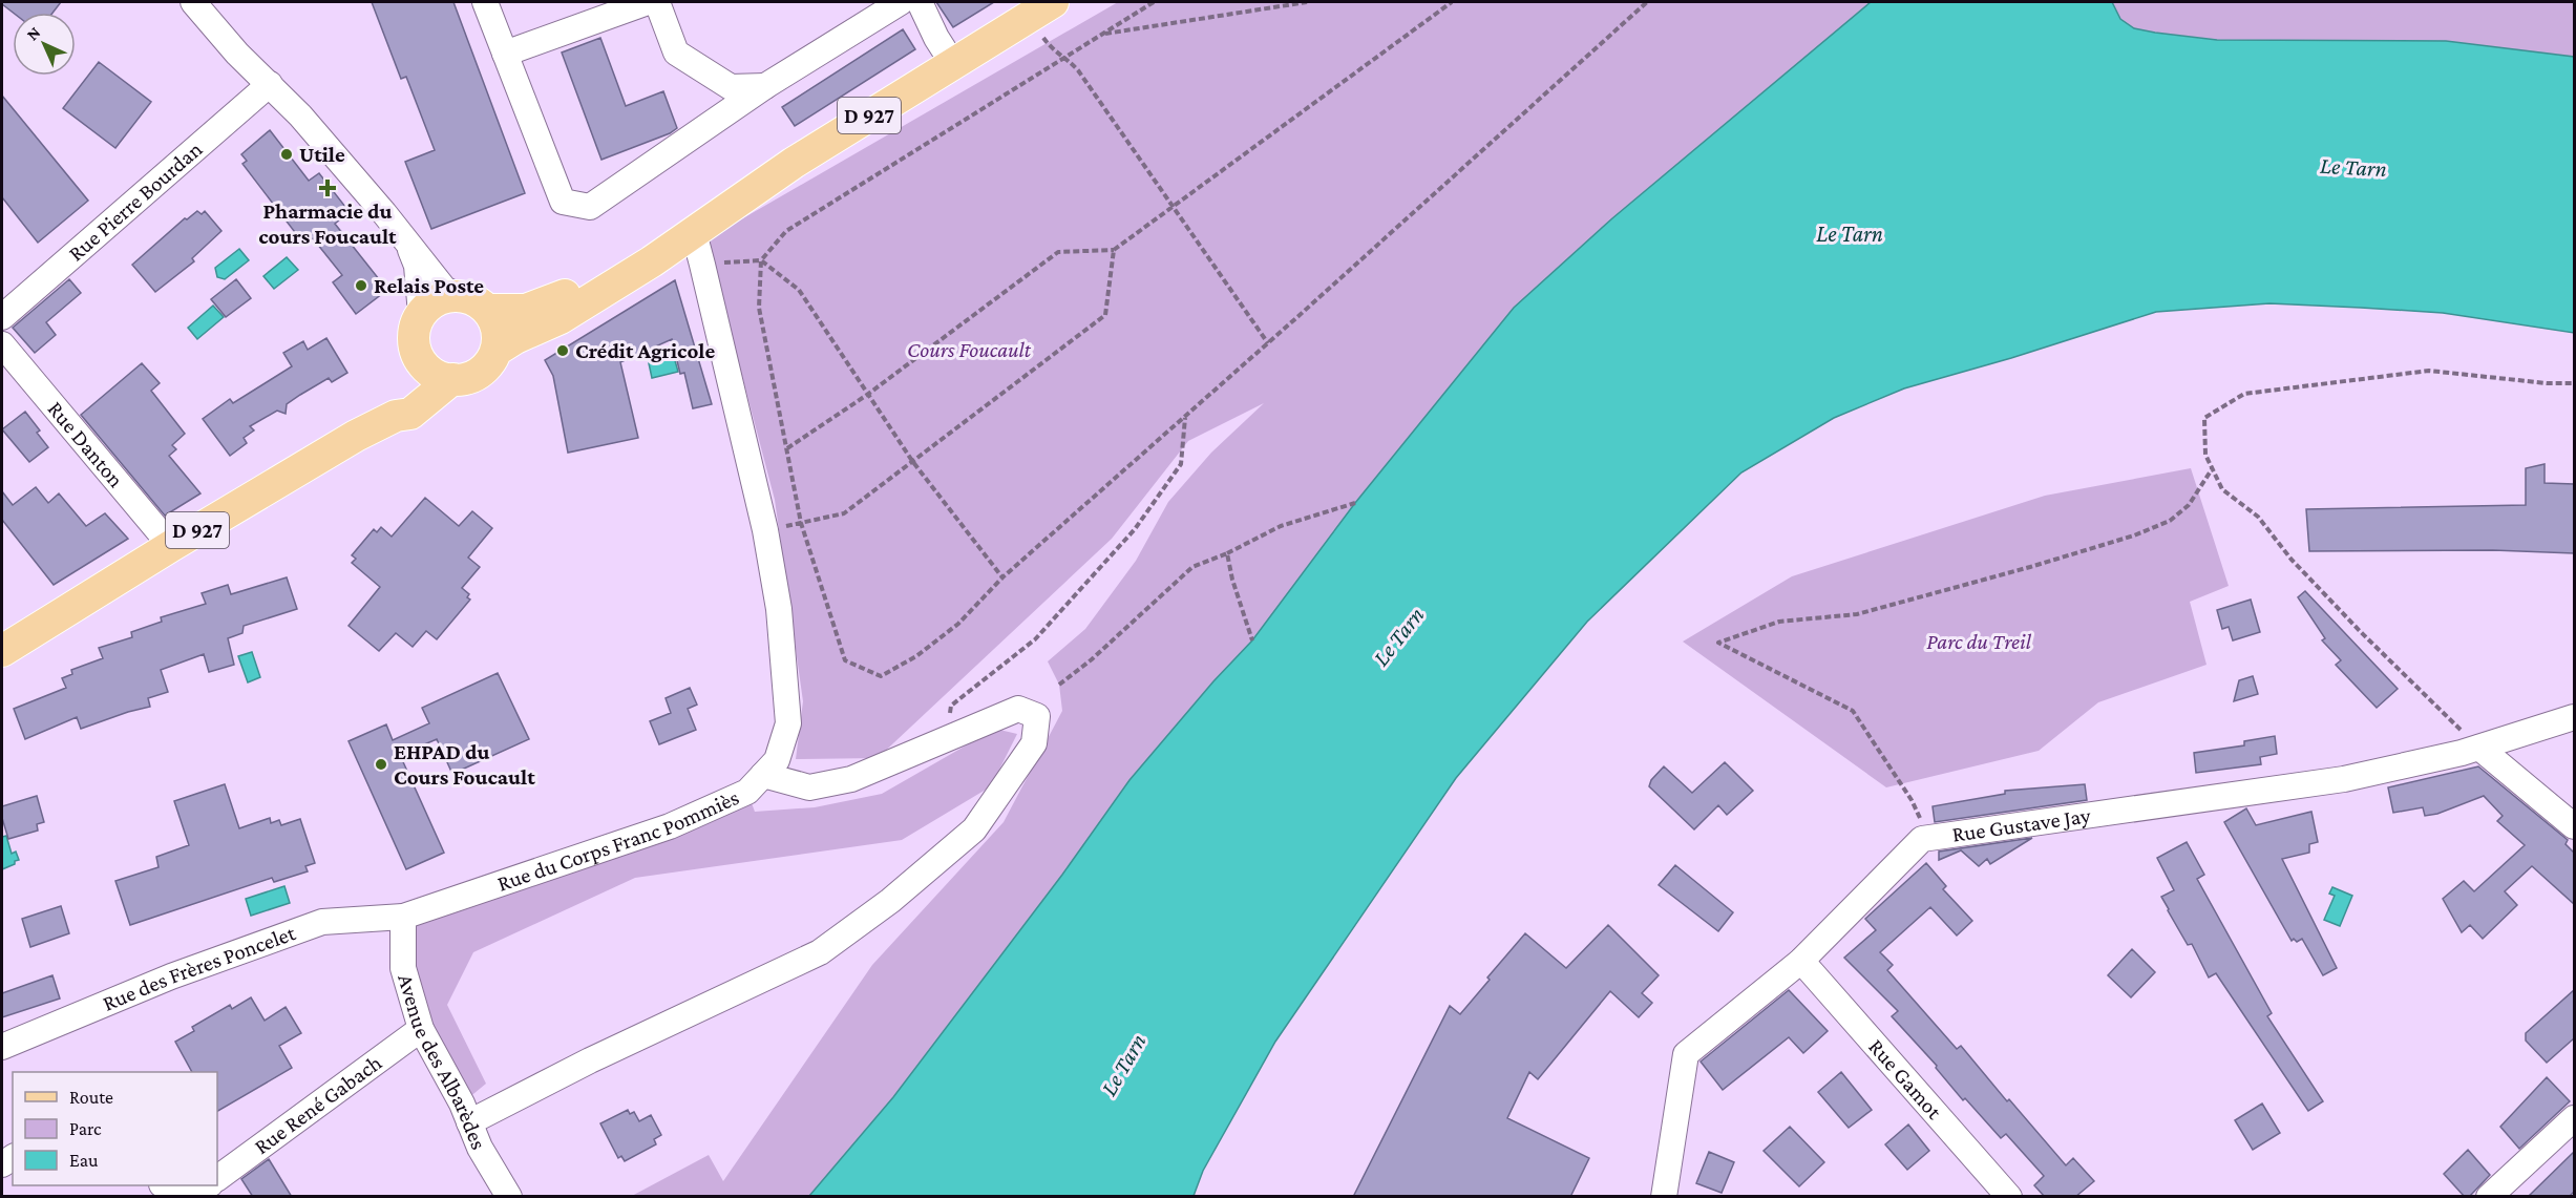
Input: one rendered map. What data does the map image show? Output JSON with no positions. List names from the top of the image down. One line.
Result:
{"streets":{"main road":["D 927"],"street":["Rue Pierre Bourdan","Rue Danton","Rue Gustave Jay","Rue du Corps Franc Pommiès","Rue des Frères Poncelet","Avenue des Albarèdes","Rue Gamot","Rue René Gabach"]},"crossings":[["D 927","Rue Danton"],["D 927","Rue du Corps Franc Pommiès"],["Rue Gustave Jay","Rue Gamot"],["Rue du Corps Franc Pommiès","Rue des Frères Poncelet"],["Rue du Corps Franc Pommiès","Avenue des Albarèdes"],["Rue des Frères Poncelet","Avenue des Albarèdes"],["Avenue des Albarèdes","Rue René Gabach"]],"water":["Le Tarn"],"parks":["Cours Foucault","Parc du Treil"],"places":{"other":["Utile","Relais Poste","Crédit Agricole","EHPAD du Cours Foucault"],"health":["Pharmacie du cours Foucault"]},"legend":["Route","Parc","Eau"],"north":"top left"}
